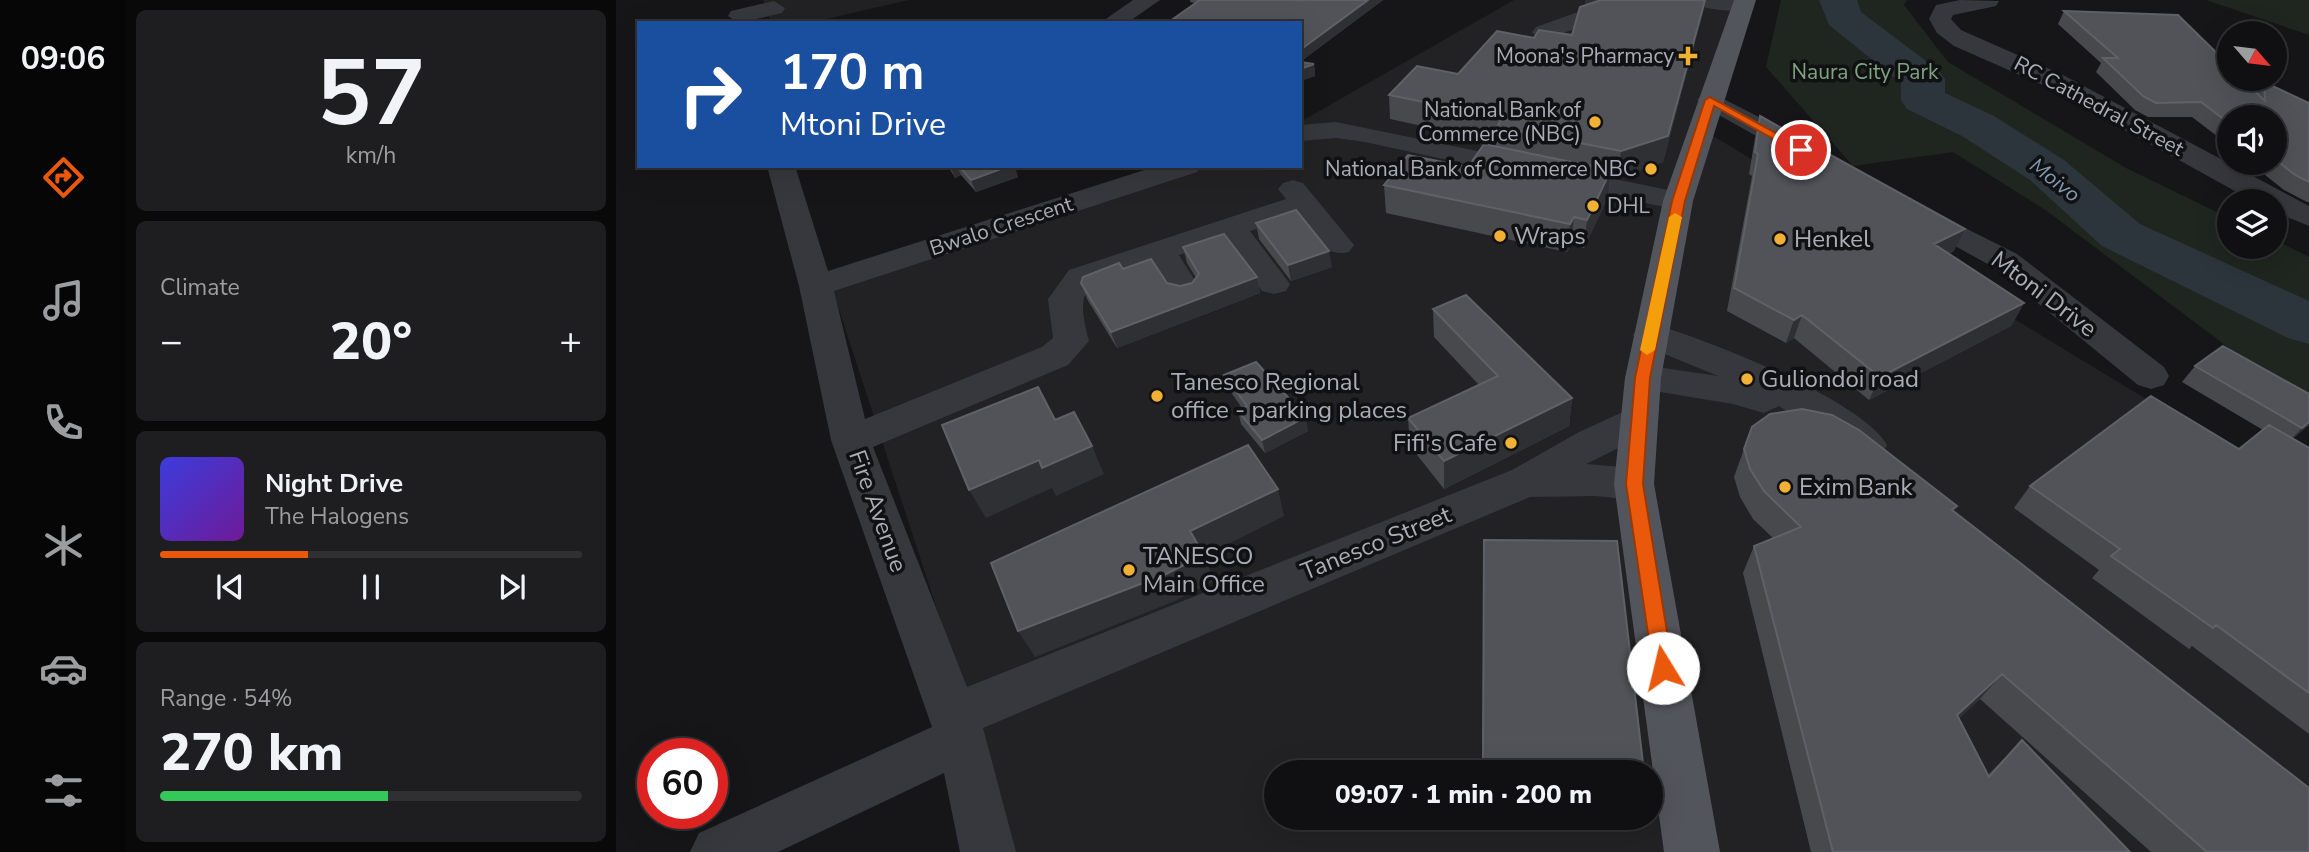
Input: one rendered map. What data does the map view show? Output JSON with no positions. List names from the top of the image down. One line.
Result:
{"streets":{"street":["RC Cathedral Street","Bwalo Crescent","Mtoni Drive","Fire Avenue","Tanesco Street"]},"crossings":[["Bwalo Crescent","Fire Avenue"],["Fire Avenue","Tanesco Street"]],"water":["Moivo"],"parks":["Naura City Park"],"places":{"health":["Moona's Pharmacy"],"other":["National Bank of Commerce (NBC)","National Bank of Commerce NBC","DHL","Wraps","Henkel","Guliondoi road","Tanesco Regional office - parking places","Fifi's Cafe","Exim Bank","TANESCO Main Office"]},"north":"bottom right","page":{"tabs":"09:06","tile":[["57","km/h"],"Climate",["Range · 54%","270 km"]],"turn":["170 m","Mtoni Drive"],"heat":["−","20°","+"],"song":["Night Drive","The Halogens"],"limit":"60","trip":"09:07 · 1 min · 200 m"}}
